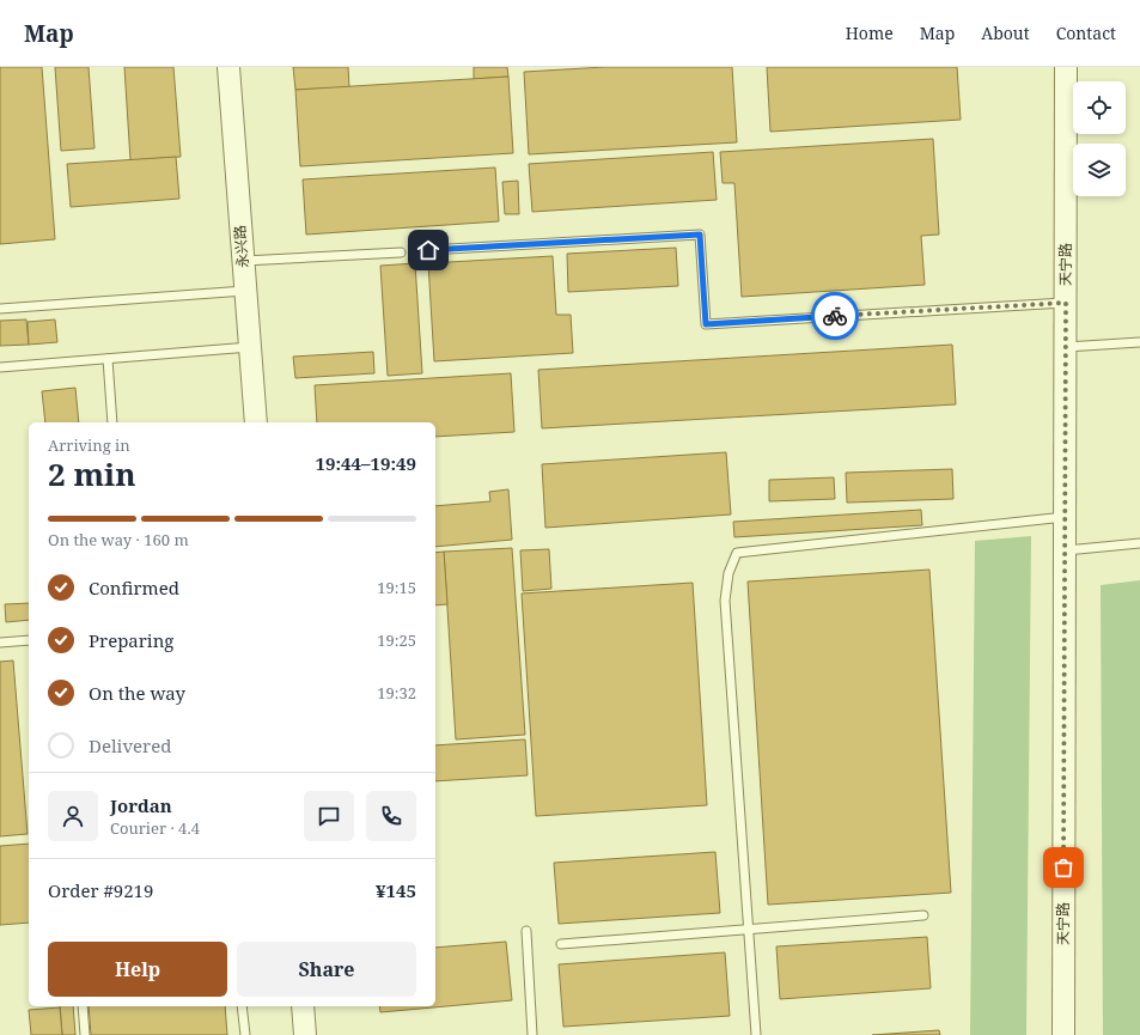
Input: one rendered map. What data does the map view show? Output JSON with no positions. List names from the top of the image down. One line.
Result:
{"streets":{"street":["永兴路","天宁路"]},"page":{"header":"Map","nav":["Home","Map","About","Contact"],"heading":["2 min","Arriving in","19:44–19:49"],"panel":["Jordan","Courier · 4.4","Order #9219","¥145"],"bar":"On the way · 160 m","list":[["Confirmed","19:15"],["Preparing","19:25"],["On the way","19:32"],"Delivered"],"buttons":["Help","Share"]}}
